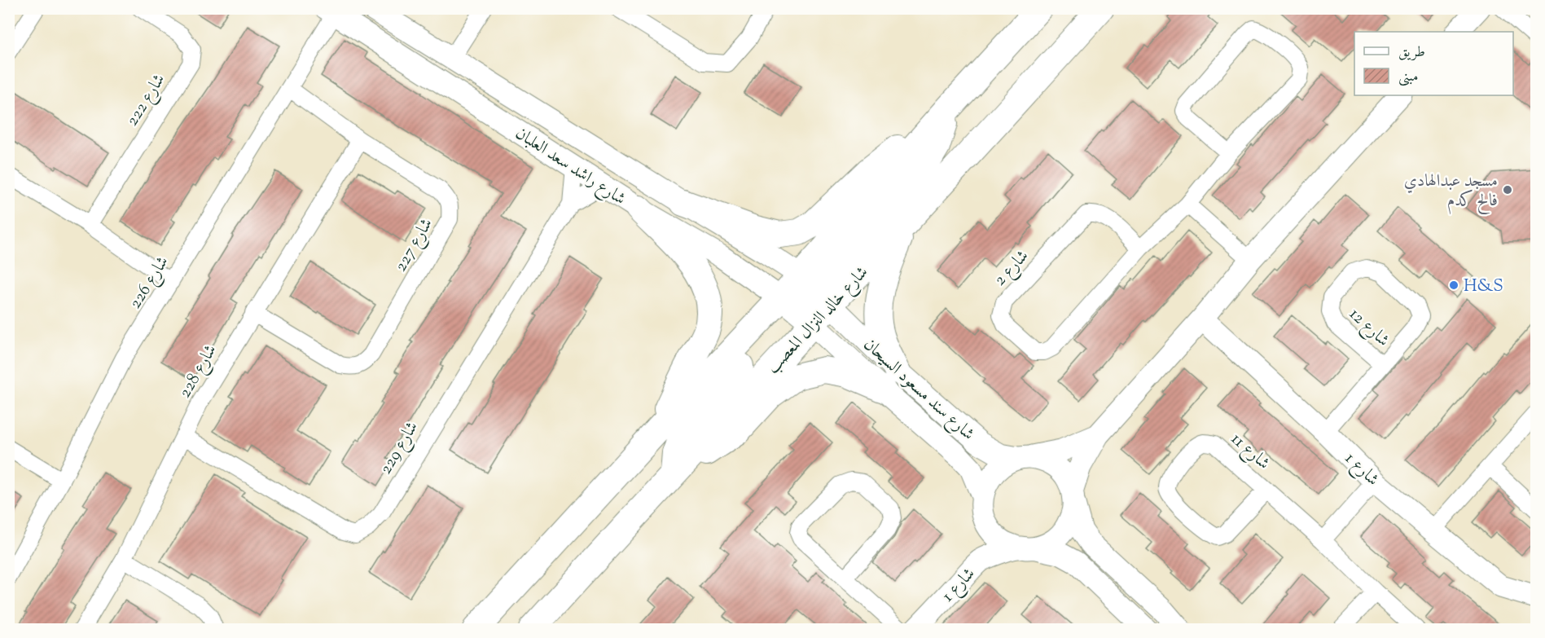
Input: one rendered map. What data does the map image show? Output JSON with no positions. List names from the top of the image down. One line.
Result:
{"streets":{"main road":["شارع راشد سعد العلبان","شارع خالد النزال المعصب","شارع سند مسعود السيحان","شارع 1"],"street":["شارع 222","شارع 227","شارع 2","شارع 226","شارع 12","شارع 228","شارع 229","شارع 11"]},"crossings":[["شارع راشد سعد العلبان","شارع 226"],["شارع راشد سعد العلبان","شارع خالد النزال المعصب"],["شارع راشد سعد العلبان","شارع سند مسعود السيحان"],["شارع راشد سعد العلبان","شارع 229"],["شارع 227","شارع 226"],["شارع 227","شارع 228"],["شارع خالد النزال المعصب","شارع سند مسعود السيحان"],["شارع 12","شارع 1"],["شارع 228","شارع 229"],["شارع سند مسعود السيحان","شارع 1"]],"places":["مسجد عبدالهادي فالح كدم","H&S"],"legend":["طريق","مبنى"]}
